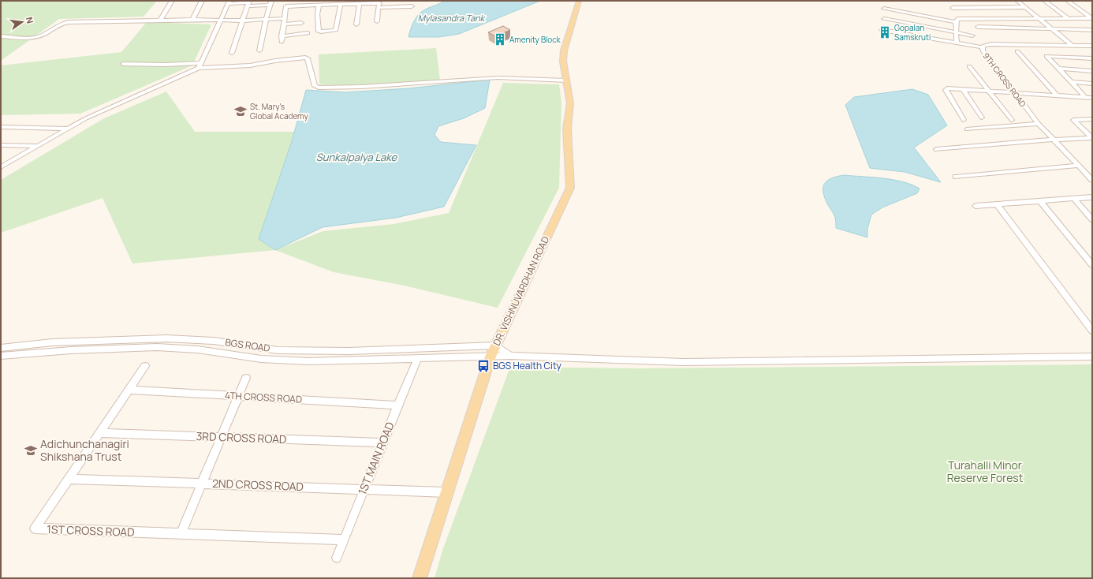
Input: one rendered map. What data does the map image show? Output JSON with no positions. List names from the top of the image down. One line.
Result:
{"streets":{"main road":["DR. VISHNUVARDHAN ROAD"],"street":["9TH CROSS ROAD","BGS ROAD","4TH CROSS ROAD","3RD CROSS ROAD","1ST MAIN ROAD","2ND CROSS ROAD","1ST CROSS ROAD"]},"crossings":[["DR. VISHNUVARDHAN ROAD","BGS ROAD"],["DR. VISHNUVARDHAN ROAD","2ND CROSS ROAD"],["BGS ROAD","1ST MAIN ROAD"],["4TH CROSS ROAD","1ST MAIN ROAD"],["4TH CROSS ROAD","1ST CROSS ROAD"],["3RD CROSS ROAD","1ST MAIN ROAD"],["3RD CROSS ROAD","1ST CROSS ROAD"],["1ST MAIN ROAD","2ND CROSS ROAD"],["1ST MAIN ROAD","1ST CROSS ROAD"],["2ND CROSS ROAD","1ST CROSS ROAD"]],"water":["Mylasandra Tank","Sunkalpalya Lake"],"parks":["Turahalli Minor Reserve Forest"],"places":{"building":["Gopalan Samskruti","Amenity Block"],"school or university":["St. Mary's Global Academy","Adichunchanagiri Shikshana Trust"],"bus stop":["BGS Health City"]},"north":"right"}
